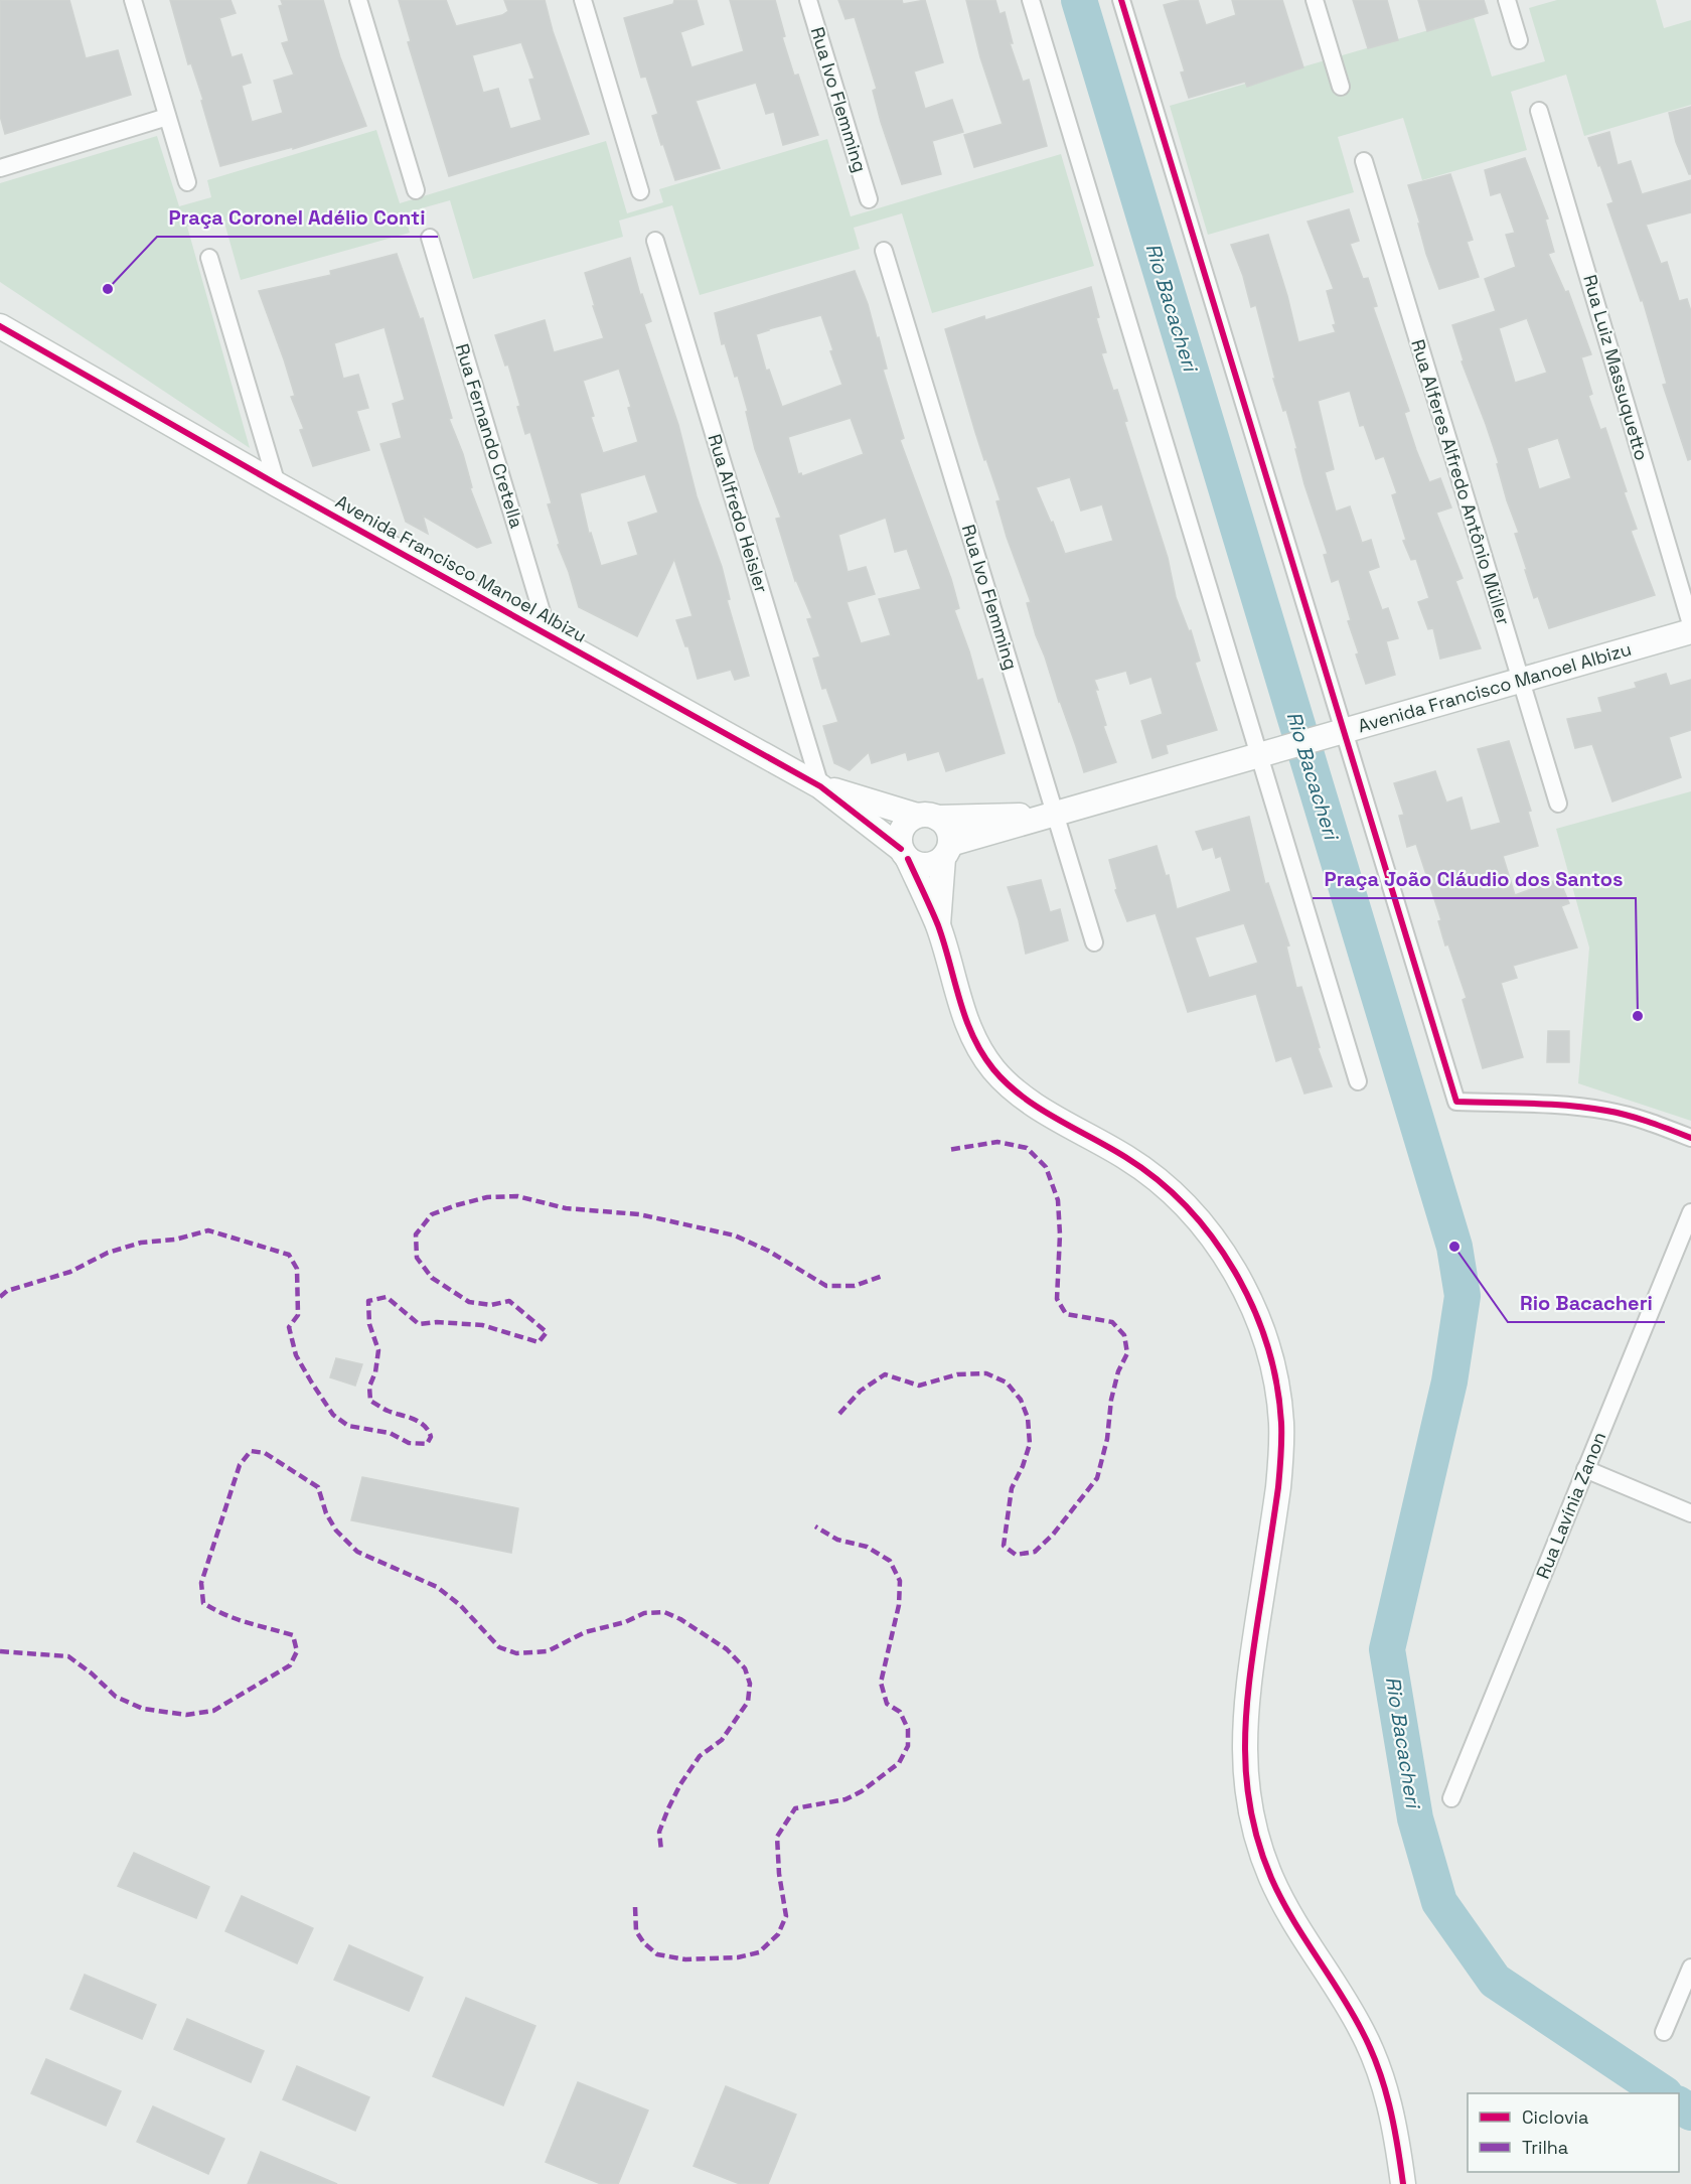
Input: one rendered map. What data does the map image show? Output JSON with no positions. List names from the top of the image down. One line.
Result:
{"streets":{"street":["Rua Ivo Flemming","Rua Luiz Massuquetto","Rua Fernando Cretella","Rua Alferes Alfredo Antônio Müller","Rua Alfredo Heisler","Avenida Francisco Manoel Albizu","Rua Lavínia Zanon"]},"crossings":[["Rua Ivo Flemming","Avenida Francisco Manoel Albizu"],["Rua Fernando Cretella","Avenida Francisco Manoel Albizu"],["Rua Alferes Alfredo Antônio Müller","Avenida Francisco Manoel Albizu"],["Rua Alfredo Heisler","Avenida Francisco Manoel Albizu"]],"water":["Rio Bacacheri"],"places":["Praça Coronel Adélio Conti","Praça João Cláudio dos Santos","Rio Bacacheri"],"legend":["Ciclovia","Trilha"]}
